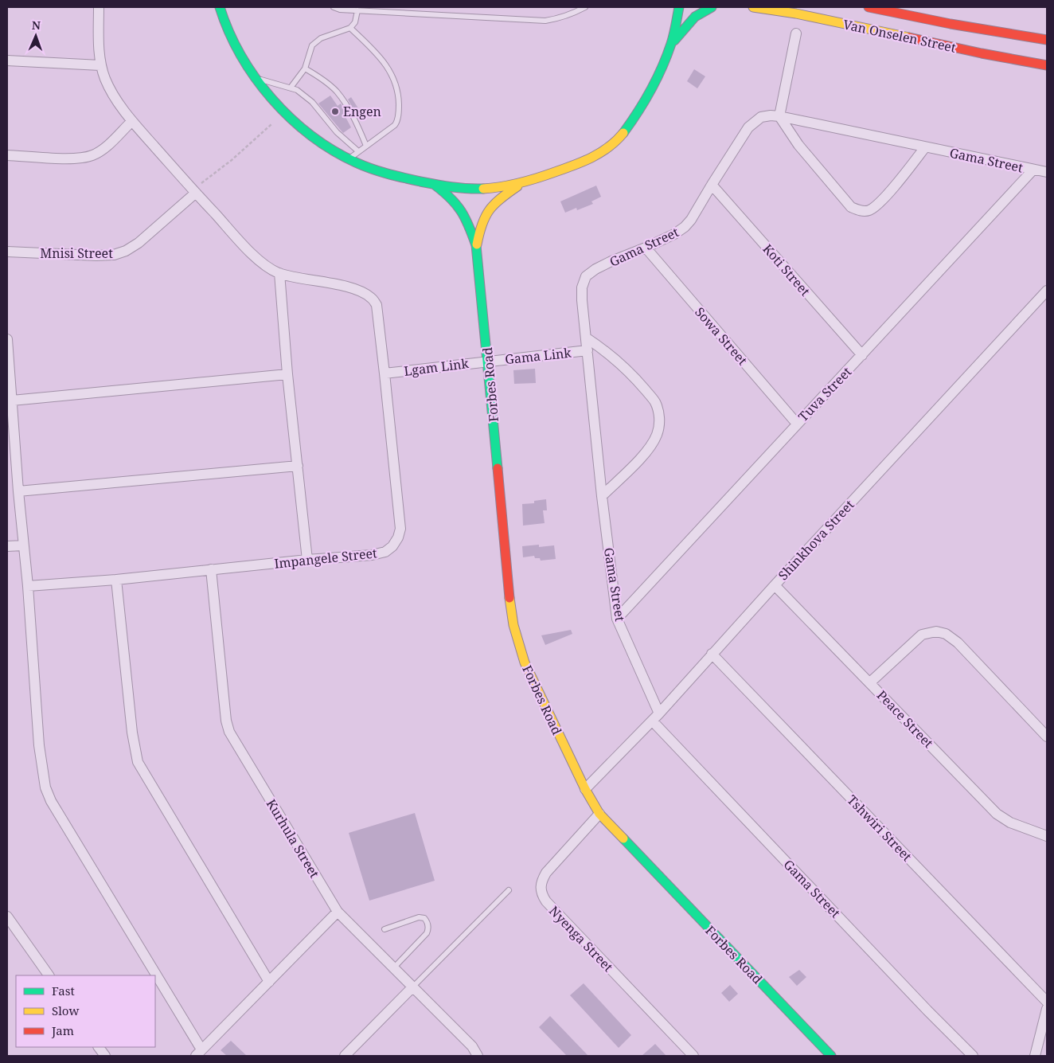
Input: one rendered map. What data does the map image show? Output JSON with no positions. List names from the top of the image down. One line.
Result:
{"streets":{"street":["Van Onselen Street","Gama Street","Mnisi Street","Koti Street","Sowa Street","Gama Link","Lgam Link","Forbes Road","Tuva Street","Shinkhova Street","Impangele Street","Peace Street","Tshwiri Street","Kurhula Street","Nyenga Street"]},"crossings":[["Gama Street","Koti Street"],["Gama Street","Sowa Street"],["Gama Street","Gama Link"],["Gama Street","Tuva Street"],["Gama Street","Shinkhova Street"],["Koti Street","Tuva Street"],["Sowa Street","Tuva Street"],["Gama Link","Lgam Link"],["Gama Link","Forbes Road"],["Lgam Link","Forbes Road"],["Lgam Link","Impangele Street"],["Forbes Road","Shinkhova Street"],["Forbes Road","Nyenga Street"],["Shinkhova Street","Peace Street"],["Shinkhova Street","Tshwiri Street"],["Impangele Street","Kurhula Street"]],"places":["Engen"],"legend":["Fast","Slow","Jam"],"north":"top"}
